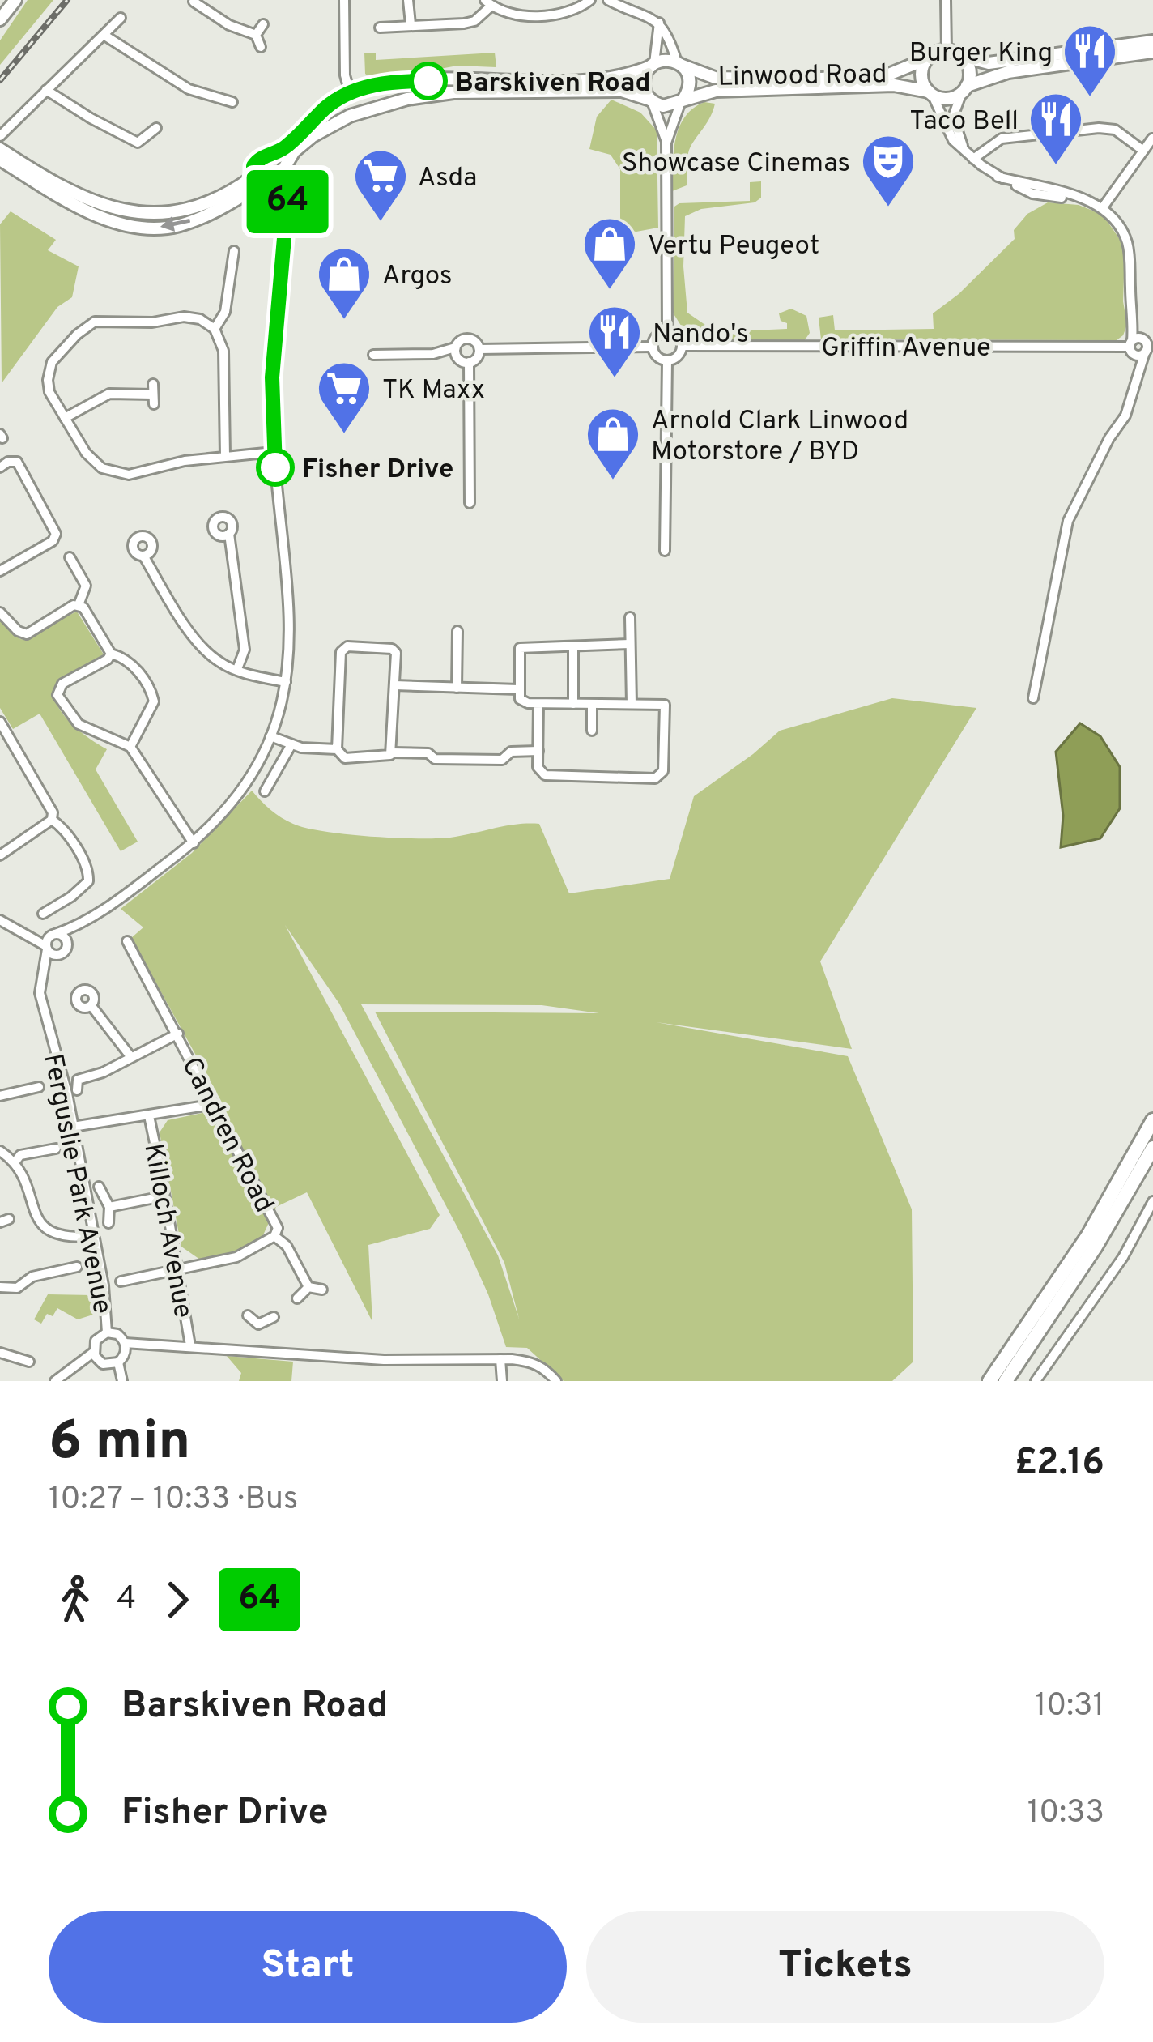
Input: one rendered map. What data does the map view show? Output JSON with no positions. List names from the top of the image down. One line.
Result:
{"streets":{"main road":["Linwood Road"],"street":["Griffin Avenue","Candren Road","Ferguslie Park Avenue","Killoch Avenue"]},"crossings":[["Candren Road","Killoch Avenue"]],"places":{"other":["Barskiven Road","Fisher Drive"],"restaurant":["Burger King","Taco Bell","Nando's"],"theatre":["Showcase Cinemas"],"supermarket":["Asda","TK Maxx"],"shop":["Vertu Peugeot","Argos","Arnold Clark Linwood Motorstore / BYD"]},"lines":["bus line 64"],"page":{"on_map":"64","heading":["6 min","10:27 – 10:33 · Bus","£2.16"],"legs":["4","64"],"list":[{"name":"Barskiven Road","value":"10:31"},{"name":"Fisher Drive","value":"10:33"}],"buttons":["Start","Tickets"]}}
